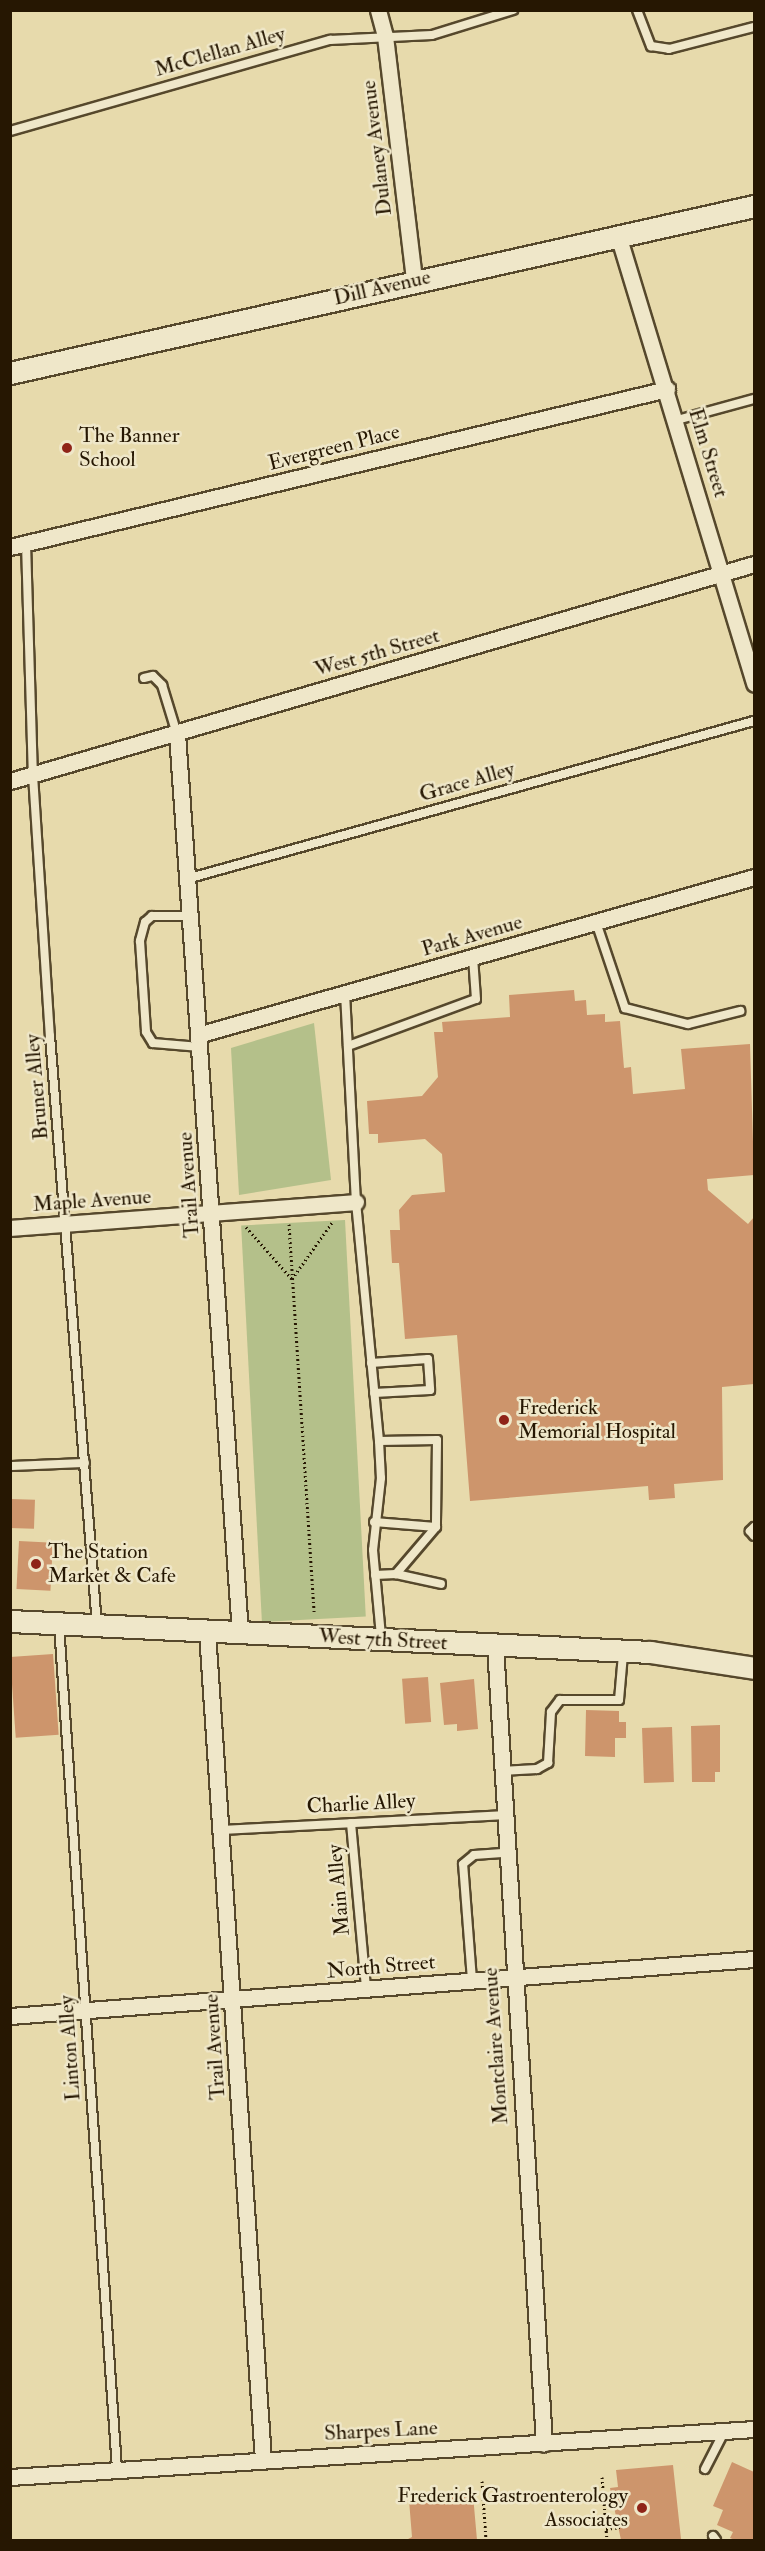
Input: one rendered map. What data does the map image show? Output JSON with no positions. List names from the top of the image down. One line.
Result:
{"streets":{"main road":["Dill Avenue","West 7th Street"],"street":["Dulaney Avenue","Evergreen Place","Elm Street","West 5th Street","Park Avenue","Trail Avenue","Maple Avenue","North Street","Montclaire Avenue","Sharpes Lane"],"lane":["McClellan Alley","Grace Alley","Bruner Alley","Charlie Alley","Main Alley","Linton Alley"]},"crossings":[["McClellan Alley","Dulaney Avenue"],["Dulaney Avenue","Dill Avenue"],["Dill Avenue","Elm Street"],["Evergreen Place","Elm Street"],["Evergreen Place","Bruner Alley"],["Elm Street","West 5th Street"],["West 5th Street","Bruner Alley"],["West 5th Street","Trail Avenue"],["Grace Alley","Trail Avenue"],["Park Avenue","Trail Avenue"],["Bruner Alley","Maple Avenue"],["Bruner Alley","West 7th Street"],["Trail Avenue","Maple Avenue"],["Trail Avenue","West 7th Street"],["Trail Avenue","Charlie Alley"],["Trail Avenue","North Street"],["Trail Avenue","Sharpes Lane"],["West 7th Street","Montclaire Avenue"],["West 7th Street","Linton Alley"],["Charlie Alley","Main Alley"],["Charlie Alley","Montclaire Avenue"],["Main Alley","North Street"],["North Street","Montclaire Avenue"],["North Street","Linton Alley"],["Montclaire Avenue","Sharpes Lane"],["Linton Alley","Sharpes Lane"]],"places":["The Banner School","Frederick Memorial Hospital","The Station Market & Cafe","Frederick Gastroenterology Associates"]}
